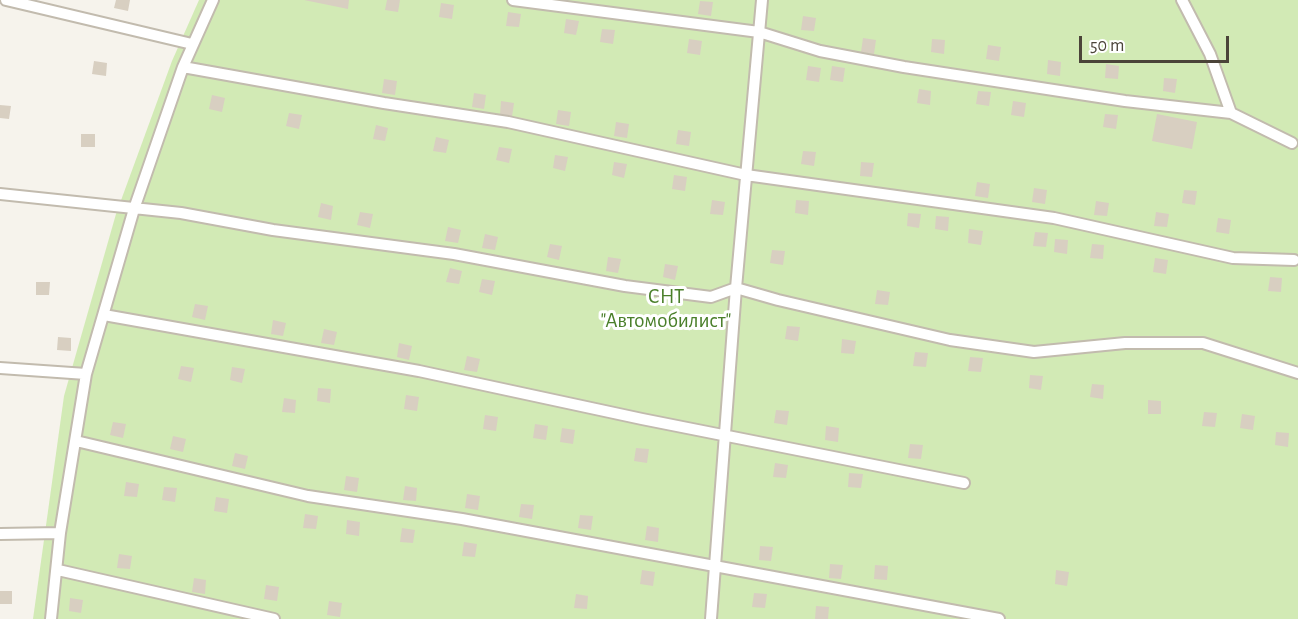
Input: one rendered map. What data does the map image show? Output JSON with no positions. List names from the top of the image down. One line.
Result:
{"parks":["СНТ \"Автомобилист\""],"scale_bar":"50 m"}
